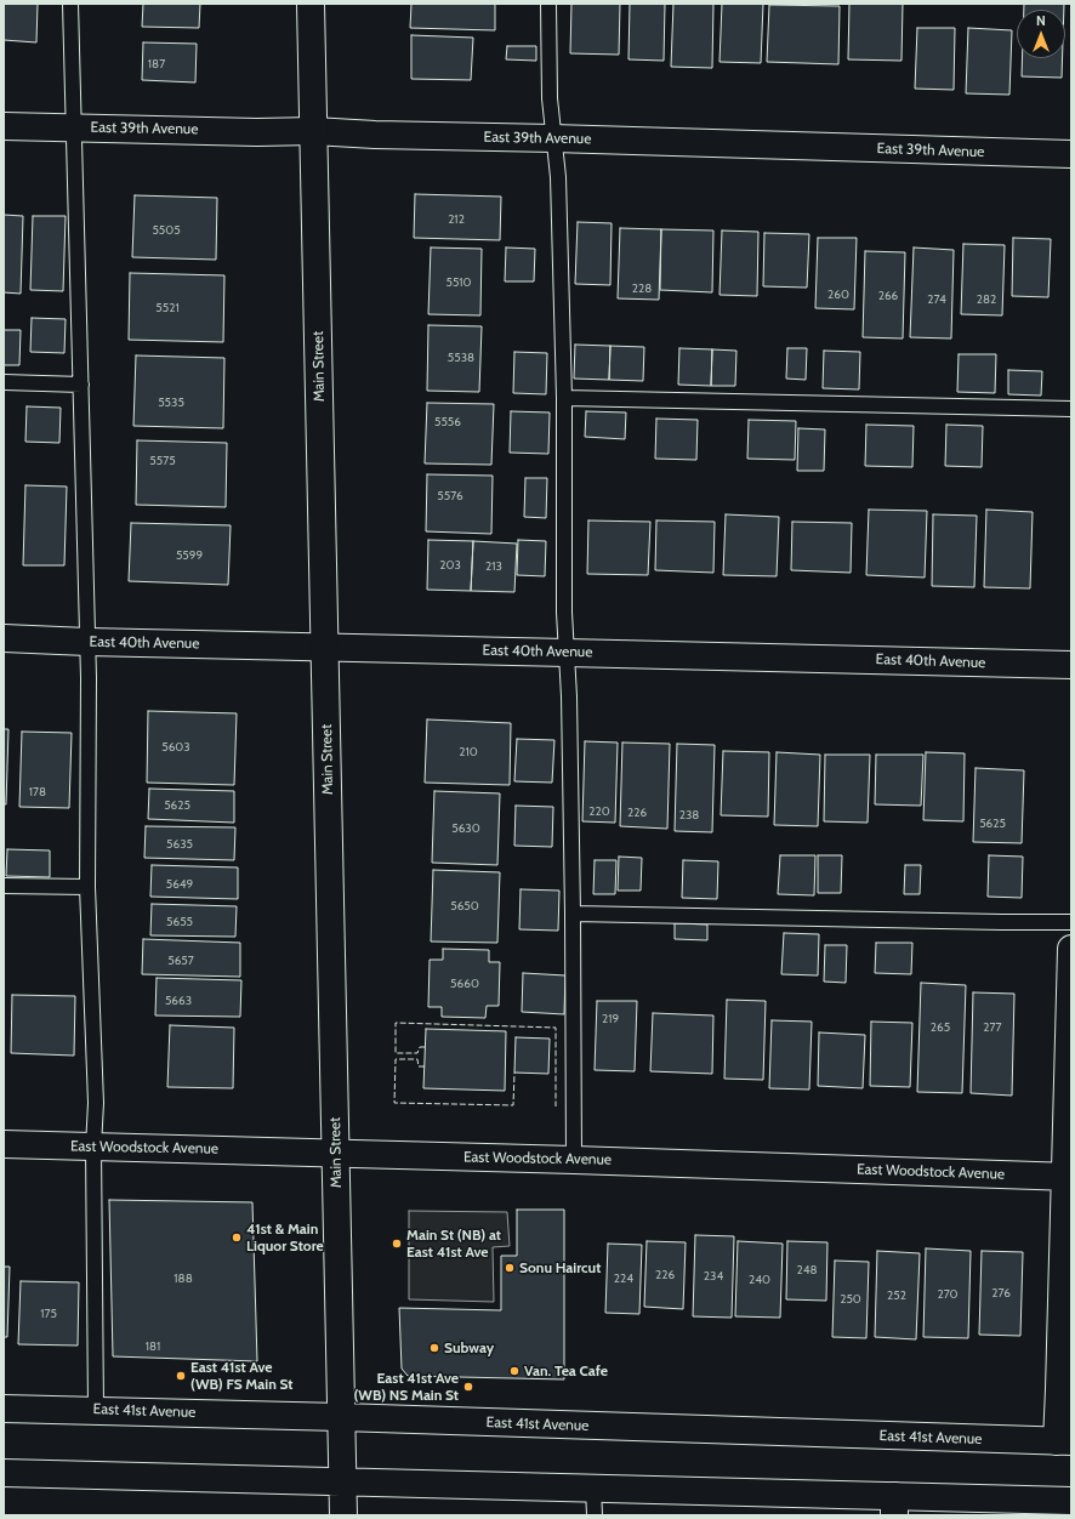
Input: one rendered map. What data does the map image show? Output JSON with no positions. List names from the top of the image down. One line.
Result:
{"streets":{"street":["East 39th Avenue","Main Street","East 40th Avenue","East Woodstock Avenue","East 41st Avenue"]},"crossings":[["East 39th Avenue","Main Street"],["Main Street","East 40th Avenue"],["Main Street","East Woodstock Avenue"],["Main Street","East 41st Avenue"]],"places":["41st & Main Liquor Store","Main St (NB) at East 41st Ave","Sonu Haircut","Subway","Van. Tea Cafe","East 41st Ave (WB) FS Main St","East 41st Ave (WB) NS Main St"],"house_numbers":["187","212","5505","5510","228","260","266","274","282","5521","5538","5535","5556","5575","5576","5599","203","213","5603","210","178","5625","220","226","238","5625","5630","5635","5649","5650","5655","5657","5660","5663","219","265","277","248","226","234","188","224","240","276","270","252","250","175","181"],"north":"top"}
